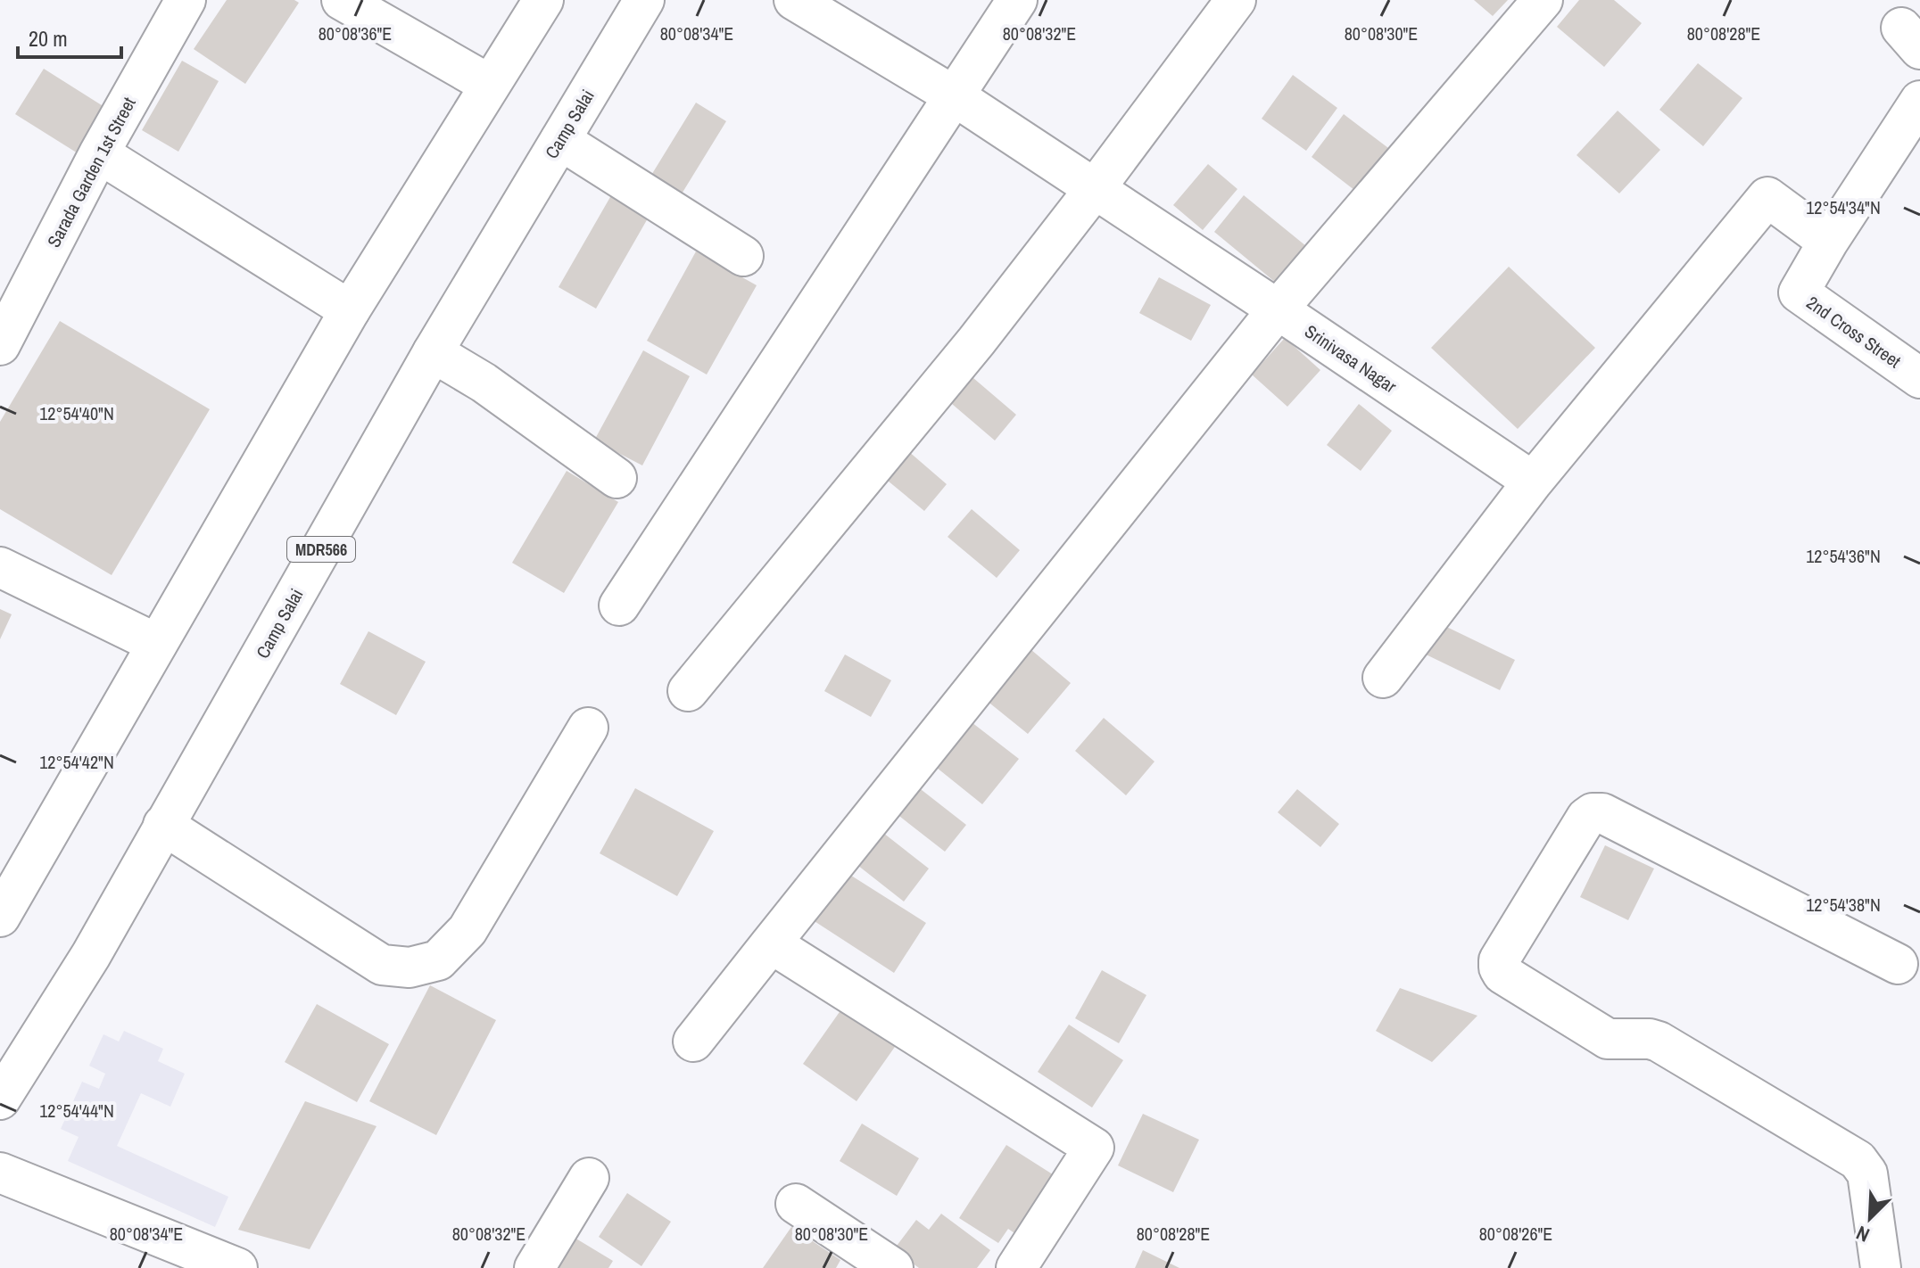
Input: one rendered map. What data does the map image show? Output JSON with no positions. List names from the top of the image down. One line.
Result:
{"streets":{"street":["Camp Salai","Sarada Garden 1st Street","2nd Cross Street","Srinivasa Nagar","MDR566"]},"scale_bar":"20 m","north":"bottom left","coordinates":["80°08'36\"E","80°08'34\"E","80°08'32\"E","80°08'30\"E","80°08'28\"E","12°54'34\"N","12°54'40\"N","12°54'36\"N","12°54'42\"N","12°54'38\"N","12°54'44\"N","80°08'26\"E"]}
